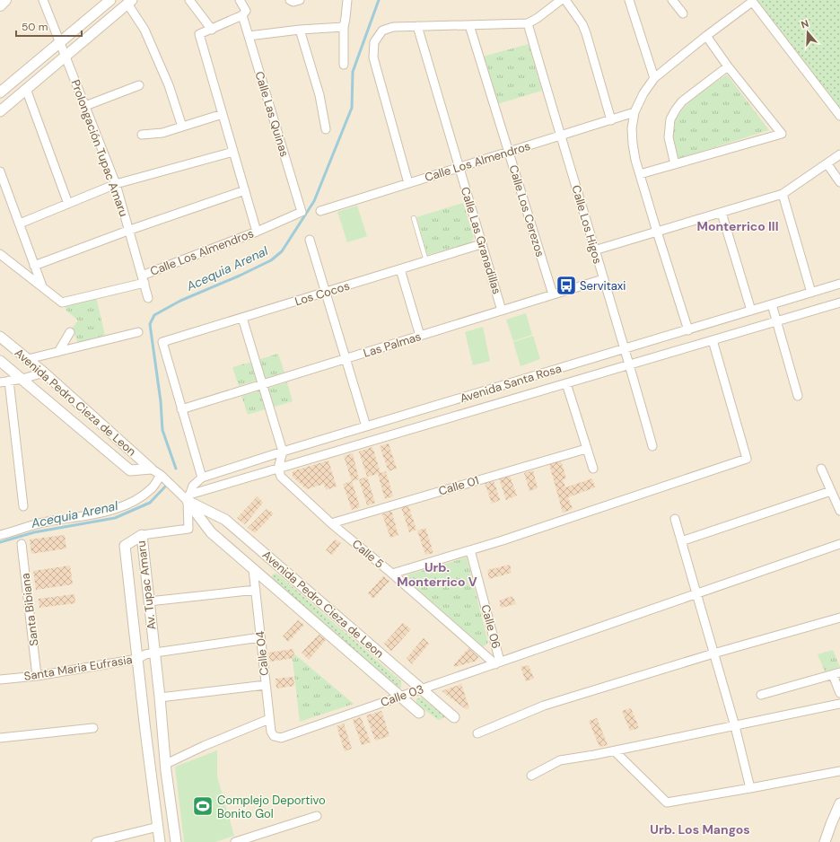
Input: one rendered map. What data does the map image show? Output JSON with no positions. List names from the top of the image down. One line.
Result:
{"streets":{"street":["Calle Las Quinas","Prolongación Tupac Amaru","Calle Los Almendros","Calle Los Cerezos","Calle Los Higos","Calle Las Granadillas","Los Cocos","Las Palmas","Avenida Santa Rosa","Avenida Pedro Cieza de Leon","Calle 01","Calle 5","Av. Tupac Amaru","Santa Bibiana","Calle 06","Calle 04","Santa Maria Eufrasia","Calle 03"]},"crossings":[["Calle Las Quinas","Calle Los Almendros"],["Prolongación Tupac Amaru","Calle Los Almendros"],["Calle Los Almendros","Calle Los Cerezos"],["Calle Los Almendros","Calle Los Higos"],["Calle Los Almendros","Calle Las Granadillas"],["Calle Los Cerezos","Las Palmas"],["Calle Los Higos","Las Palmas"],["Calle Los Higos","Avenida Santa Rosa"],["Calle Las Granadillas","Los Cocos"],["Calle Las Granadillas","Las Palmas"],["Los Cocos","Las Palmas"],["Avenida Santa Rosa","Avenida Pedro Cieza de Leon"],["Avenida Santa Rosa","Calle 5"],["Avenida Pedro Cieza de Leon","Calle 04"],["Avenida Pedro Cieza de Leon","Calle 03"],["Calle 01","Calle 5"],["Calle 5","Calle 06"],["Calle 5","Calle 03"],["Av. Tupac Amaru","Santa Maria Eufrasia"],["Santa Bibiana","Santa Maria Eufrasia"],["Calle 06","Calle 03"],["Calle 04","Santa Maria Eufrasia"],["Calle 04","Calle 03"]],"districts":["Monterrico III","Urb. Monterrico V","Urb. Los Mangos"],"water":["Acequia Arenal"],"places":{"bus stop":["Servitaxi"],"sports":["Complejo Deportivo Bonito Gol"]},"scale_bar":"50 m","north":"top"}
